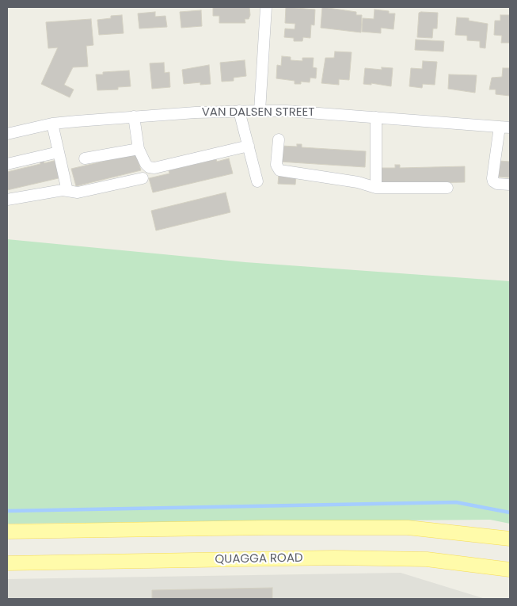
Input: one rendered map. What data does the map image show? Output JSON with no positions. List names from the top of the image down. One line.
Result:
{"streets":{"main road":["QUAGGA ROAD"],"street":["VAN DALSEN STREET"]}}
